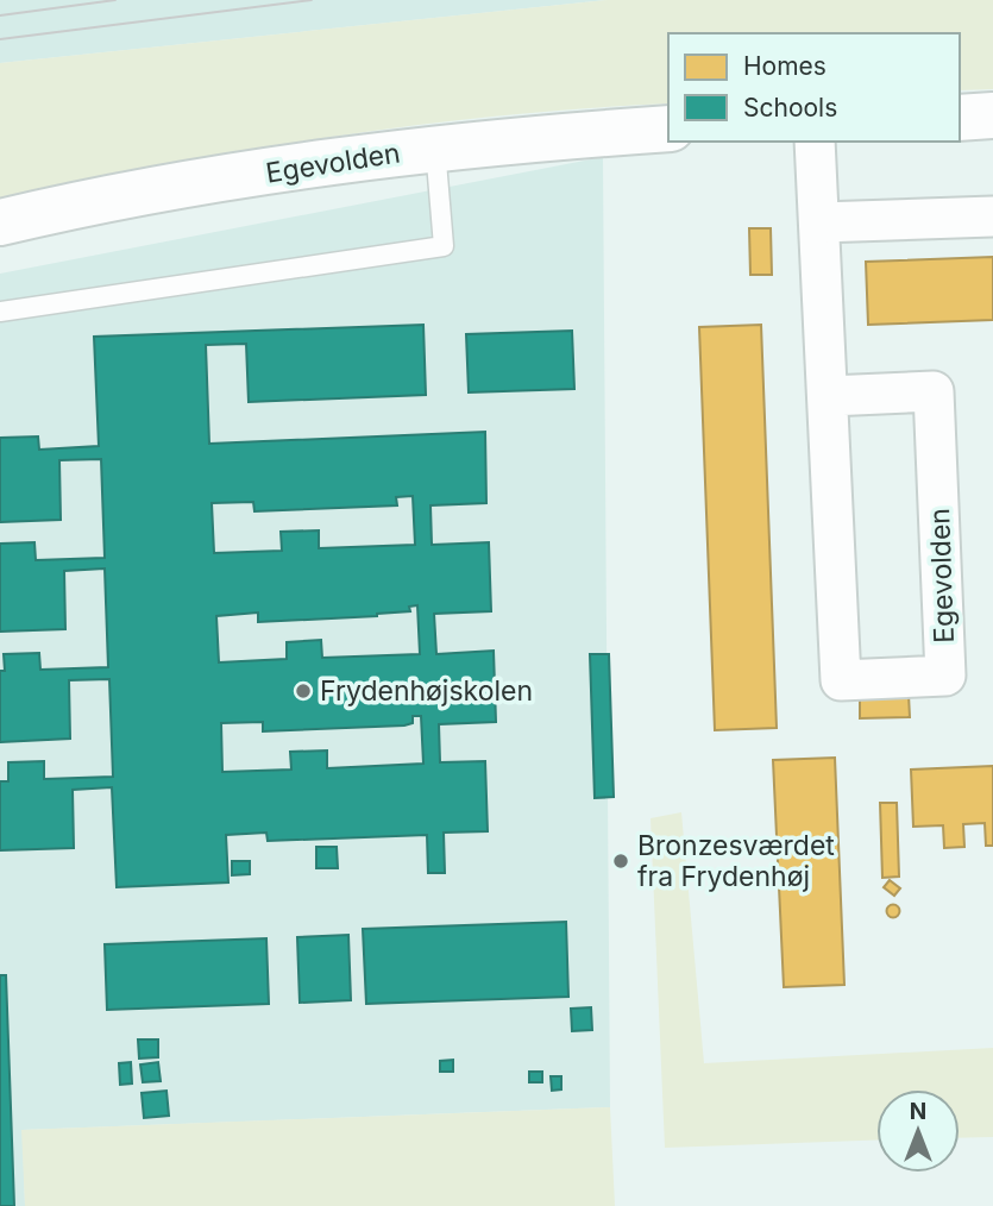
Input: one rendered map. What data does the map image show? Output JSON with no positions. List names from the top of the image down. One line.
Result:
{"streets":{"street":["Egevolden"]},"places":["Frydenhøjskolen","Bronzesværdet fra Frydenhøj"],"legend":["Homes","Schools"],"north":"top"}
